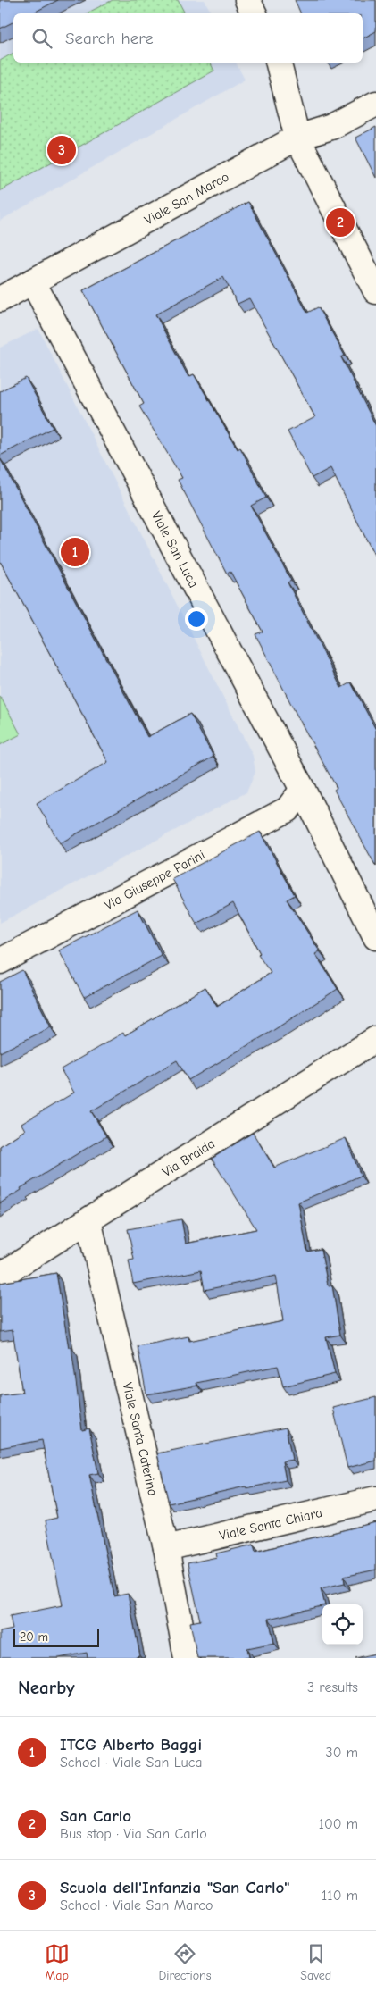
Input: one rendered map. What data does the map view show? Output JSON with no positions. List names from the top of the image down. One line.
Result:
{"streets":{"street":["Viale San Marco","Viale San Luca","Via Giuseppe Parini","Via Braida","Viale Santa Caterina","Viale Santa Chiara"]},"crossings":[["Viale San Marco","Viale San Luca"],["Viale San Luca","Via Giuseppe Parini"],["Via Braida","Viale Santa Caterina"],["Viale Santa Caterina","Viale Santa Chiara"]],"scale_bar":"20 m","page":{"search":"Search here","pins":["3","2","1"],"scale":"20 m","heading":["Nearby","3 results"],"list":[{"mark":"1","name":"ITCG Alberto Baggi","note":"School · Viale San Luca","value":"30 m"},{"mark":"2","name":"San Carlo","note":"Bus stop · Via San Carlo","value":"100 m"},{"mark":"3","name":"Scuola dell'Infanzia \"San Carlo\"","note":"School · Viale San Marco","value":"110 m"}],"nav":["Map","Directions","Saved"]}}
